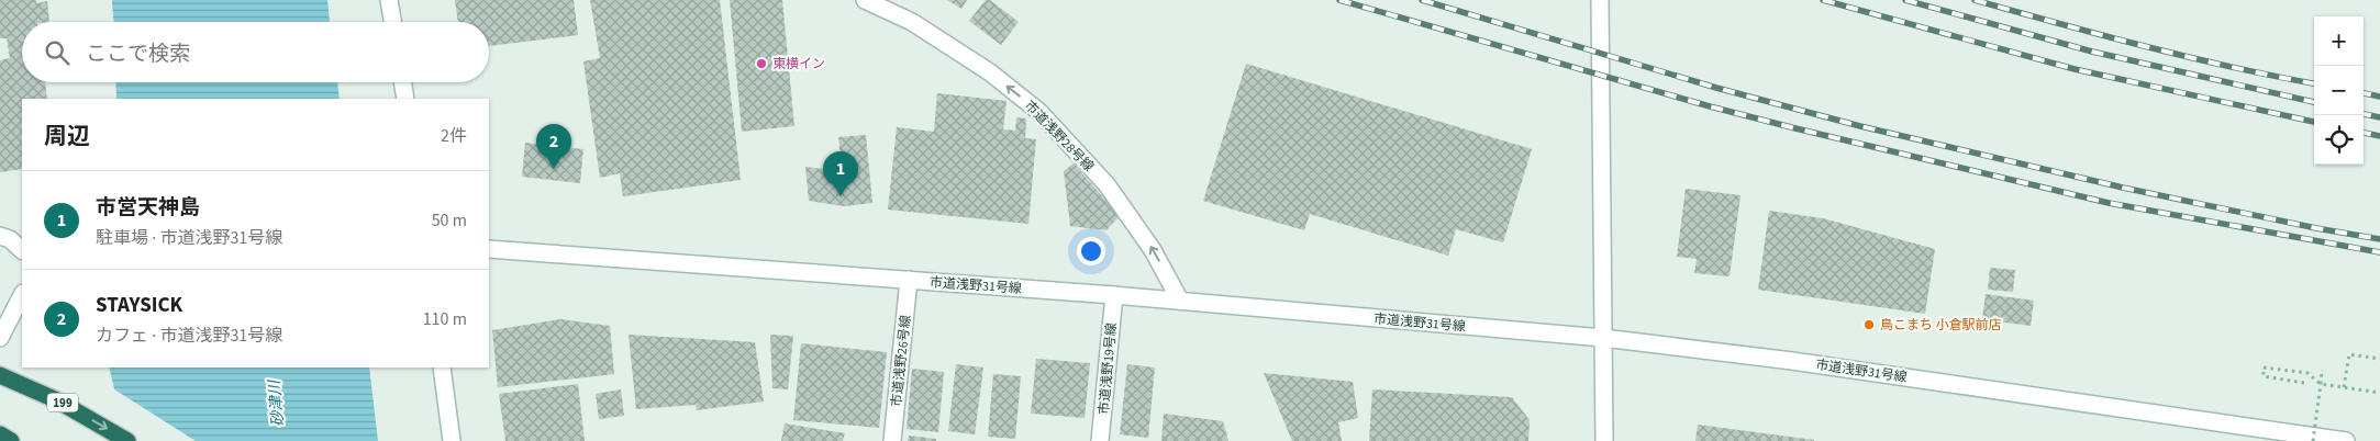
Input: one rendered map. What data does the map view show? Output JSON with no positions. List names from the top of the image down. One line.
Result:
{"streets":{"highway":["199"],"street":["市道浅野28号線","市道浅野31号線","市道浅野26号線","市道浅野19号線"]},"crossings":[["市道浅野28号線","市道浅野31号線"],["市道浅野31号線","市道浅野26号線"],["市道浅野31号線","市道浅野19号線"]],"one_way":["市道浅野28号線"],"water":["砂津川"],"places":["東横イン","鳥こまち 小倉駅前店"],"page":{"map_buttons":["+","−"],"search":"ここで検索","heading":["周辺","2件"],"pins":["2","1"],"list":[{"mark":"1","name":"市営天神島","note":"駐車場 · 市道浅野31号線","value":"50 m"},{"mark":"2","name":"STAYSICK","note":"カフェ · 市道浅野31号線","value":"110 m"}]}}
